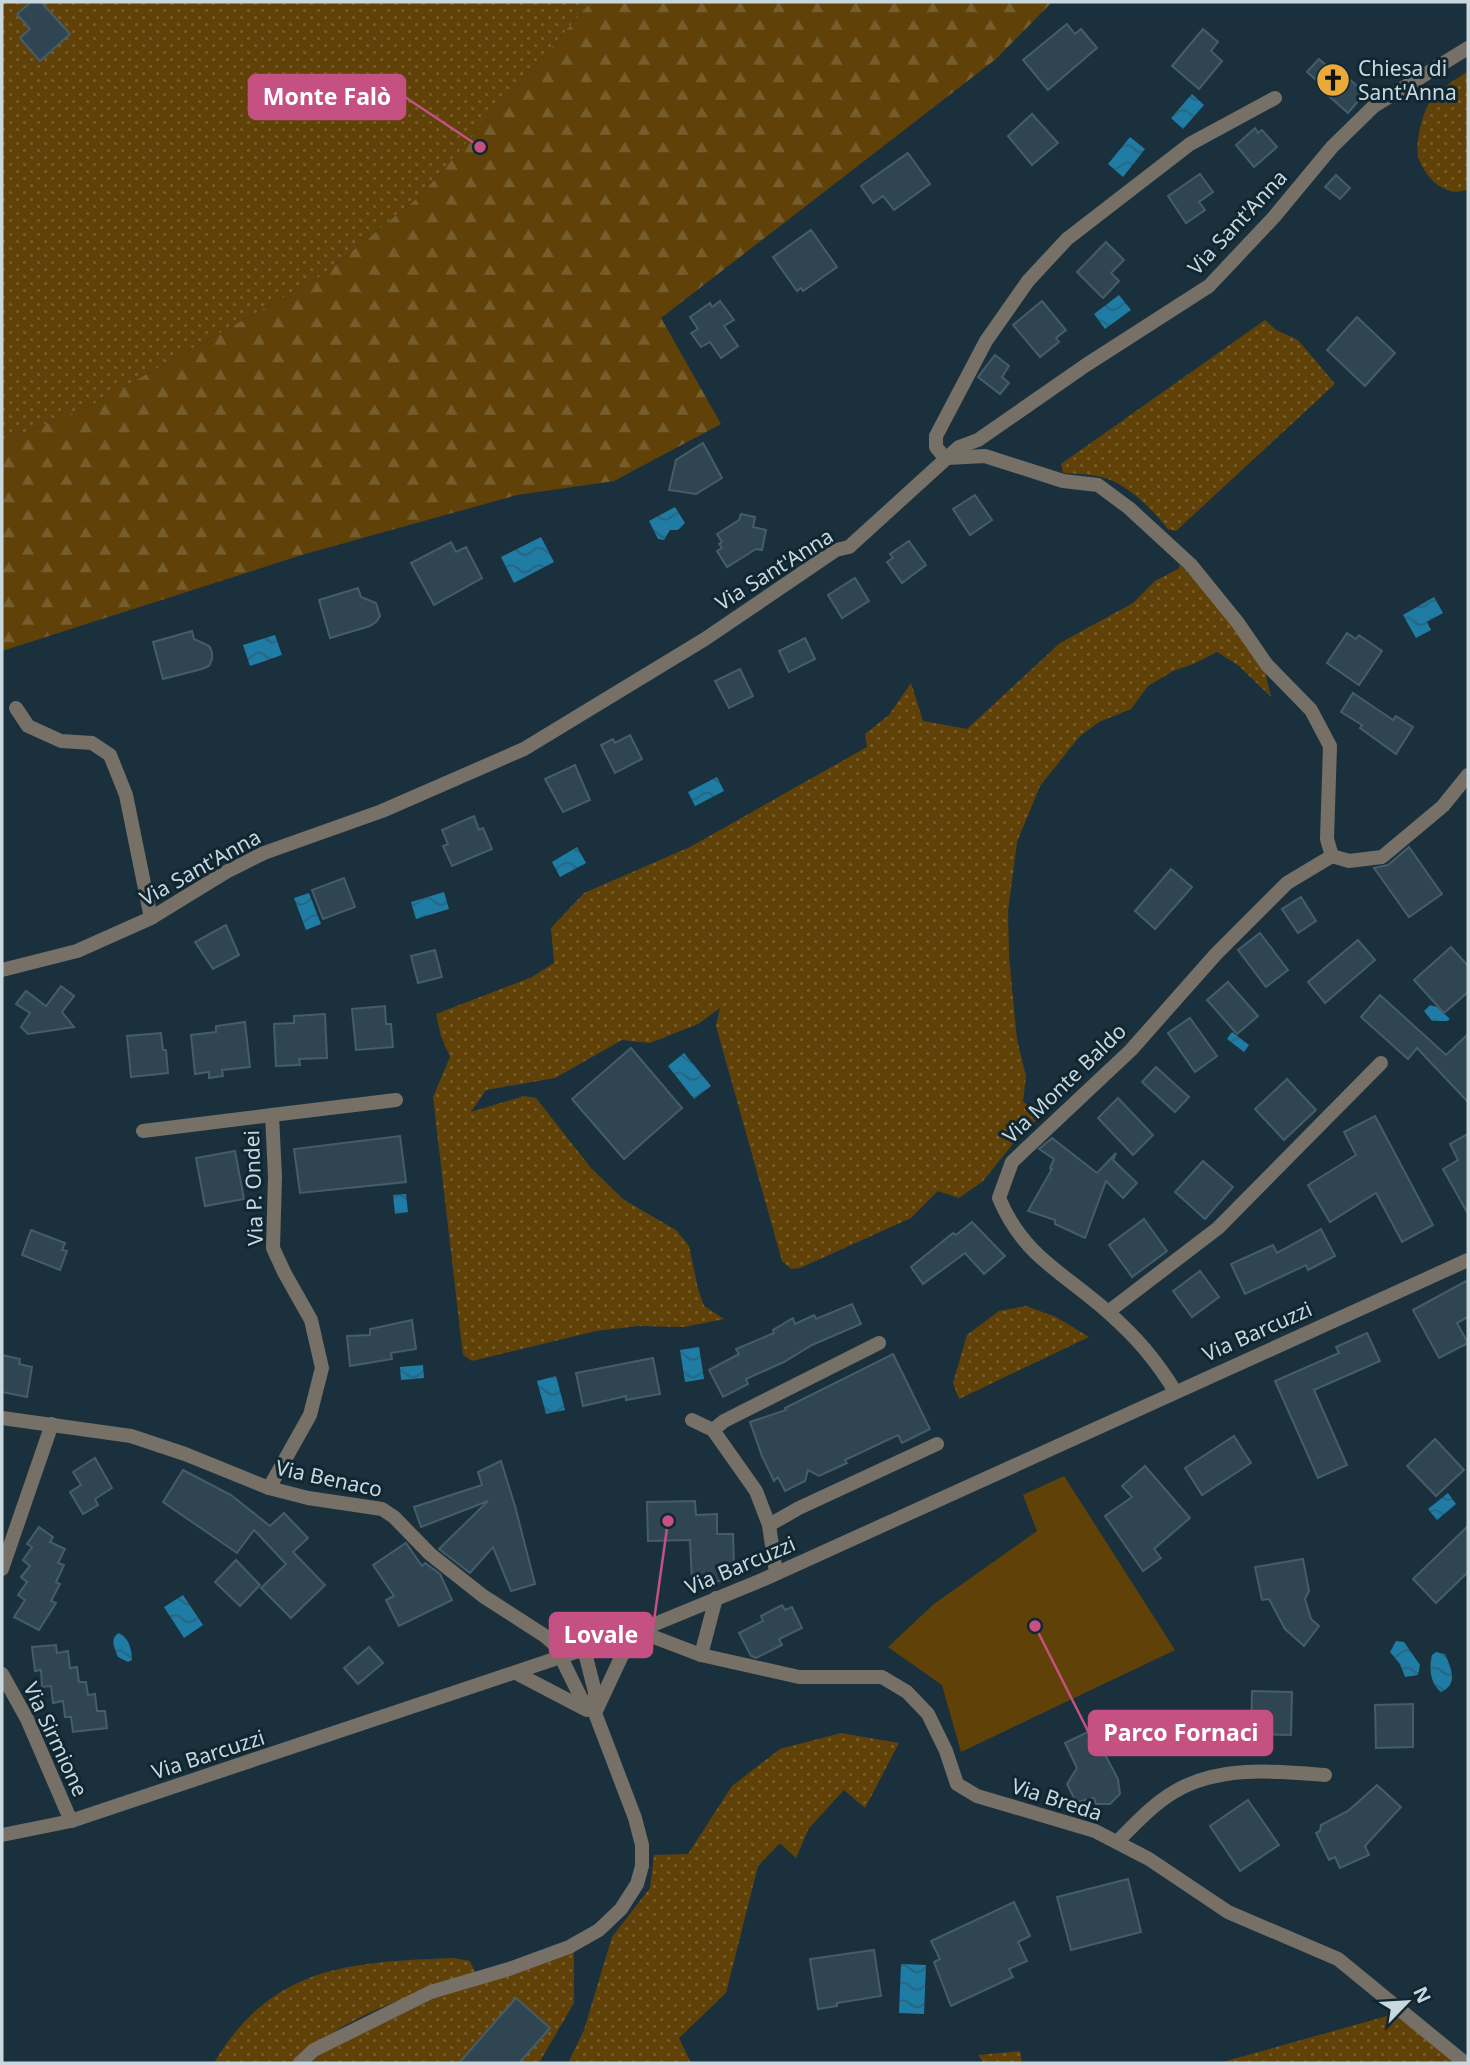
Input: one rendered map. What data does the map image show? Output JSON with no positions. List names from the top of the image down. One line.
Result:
{"streets":{"street":["Via Sant'Anna","Via Monte Baldo","Via P. Ondei","Via Barcuzzi","Via Benaco","Via Sirmione","Via Breda"]},"crossings":[["Via Monte Baldo","Via Barcuzzi"],["Via P. Ondei","Via Benaco"],["Via Barcuzzi","Via Benaco"],["Via Barcuzzi","Via Sirmione"],["Via Barcuzzi","Via Breda"]],"places":{"church":["Chiesa di Sant'Anna"],"other":["Monte Falò","Lovale","Parco Fornaci"]},"north":"top right"}
